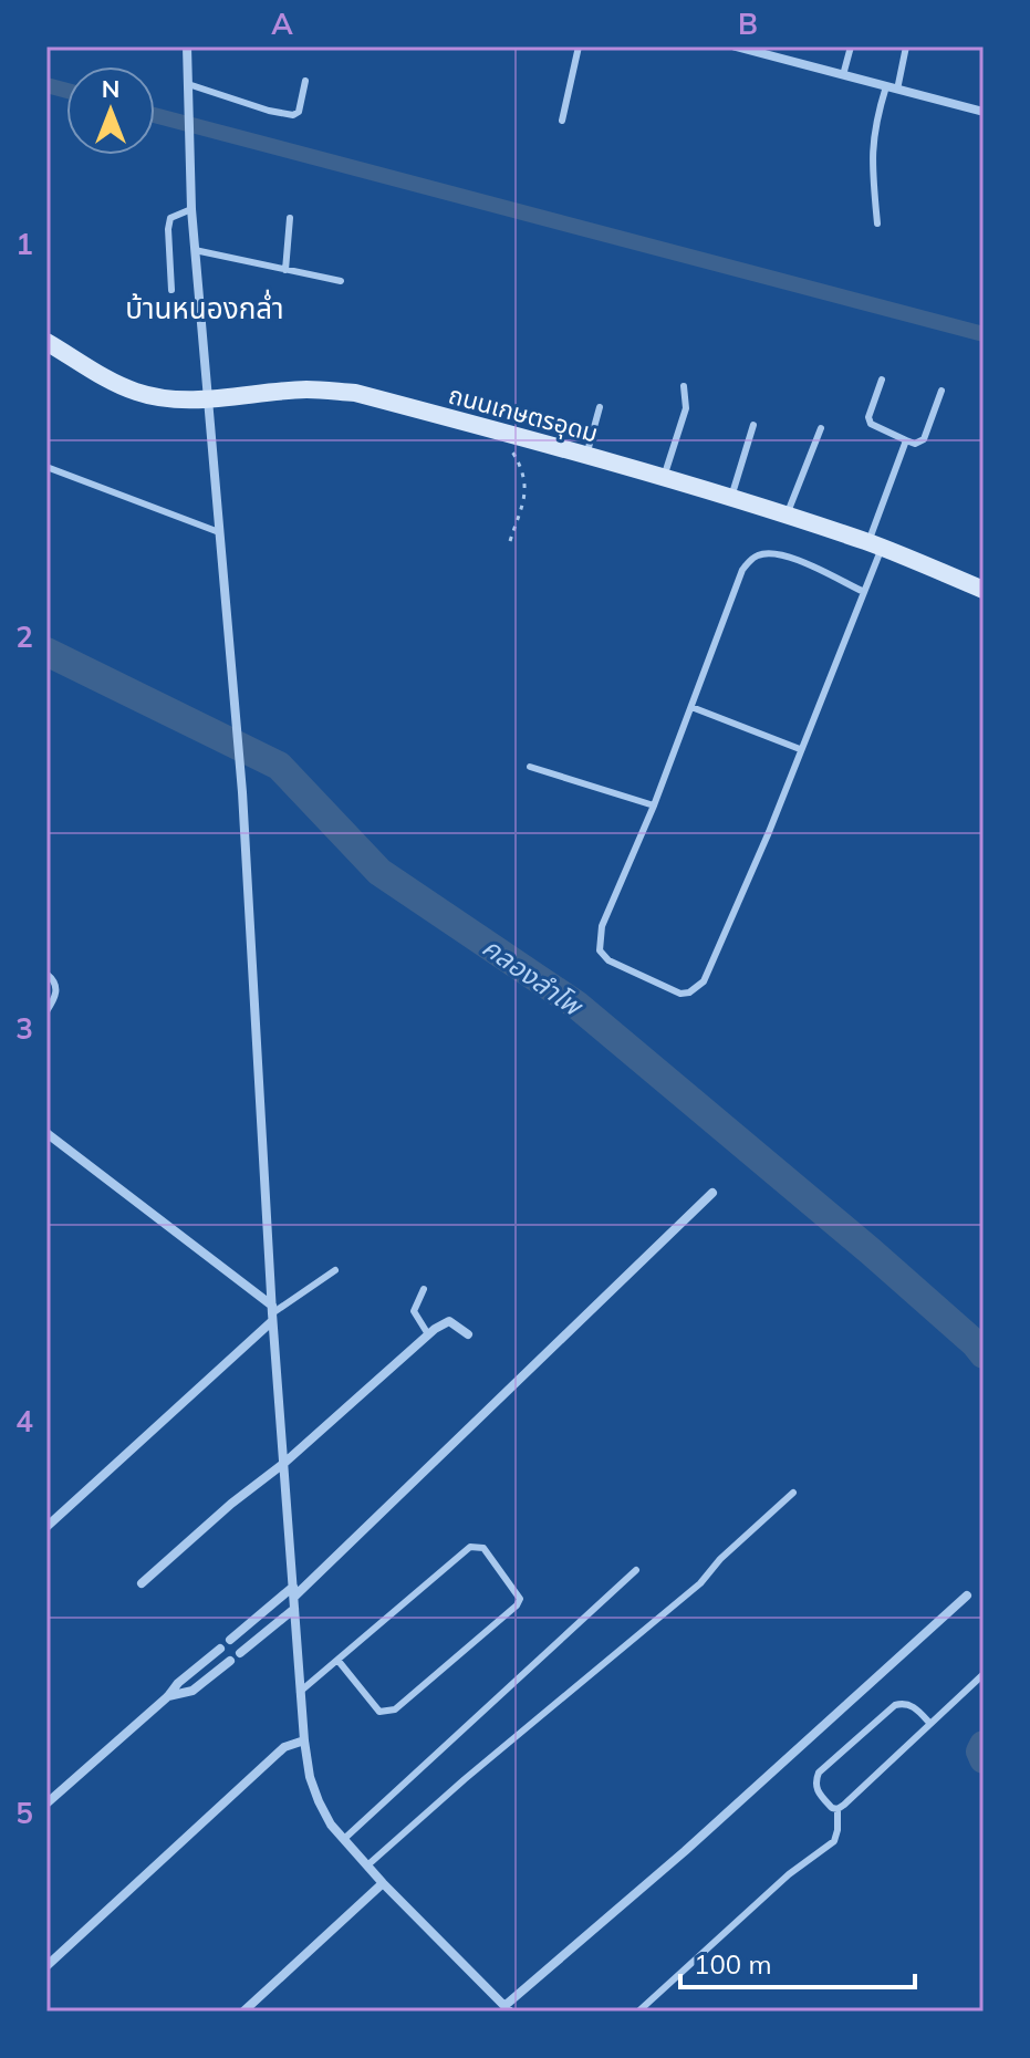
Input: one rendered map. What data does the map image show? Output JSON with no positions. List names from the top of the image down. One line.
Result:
{"streets":{"street":["ถนนเกษตรอุดม"]},"districts":["บ้านหนองกล่ำ"],"water":["คลองลำโพ"],"scale_bar":"100 m","north":"top","grid":{"columns":["A","B"],"rows":["1","2","3","4","5"]}}
